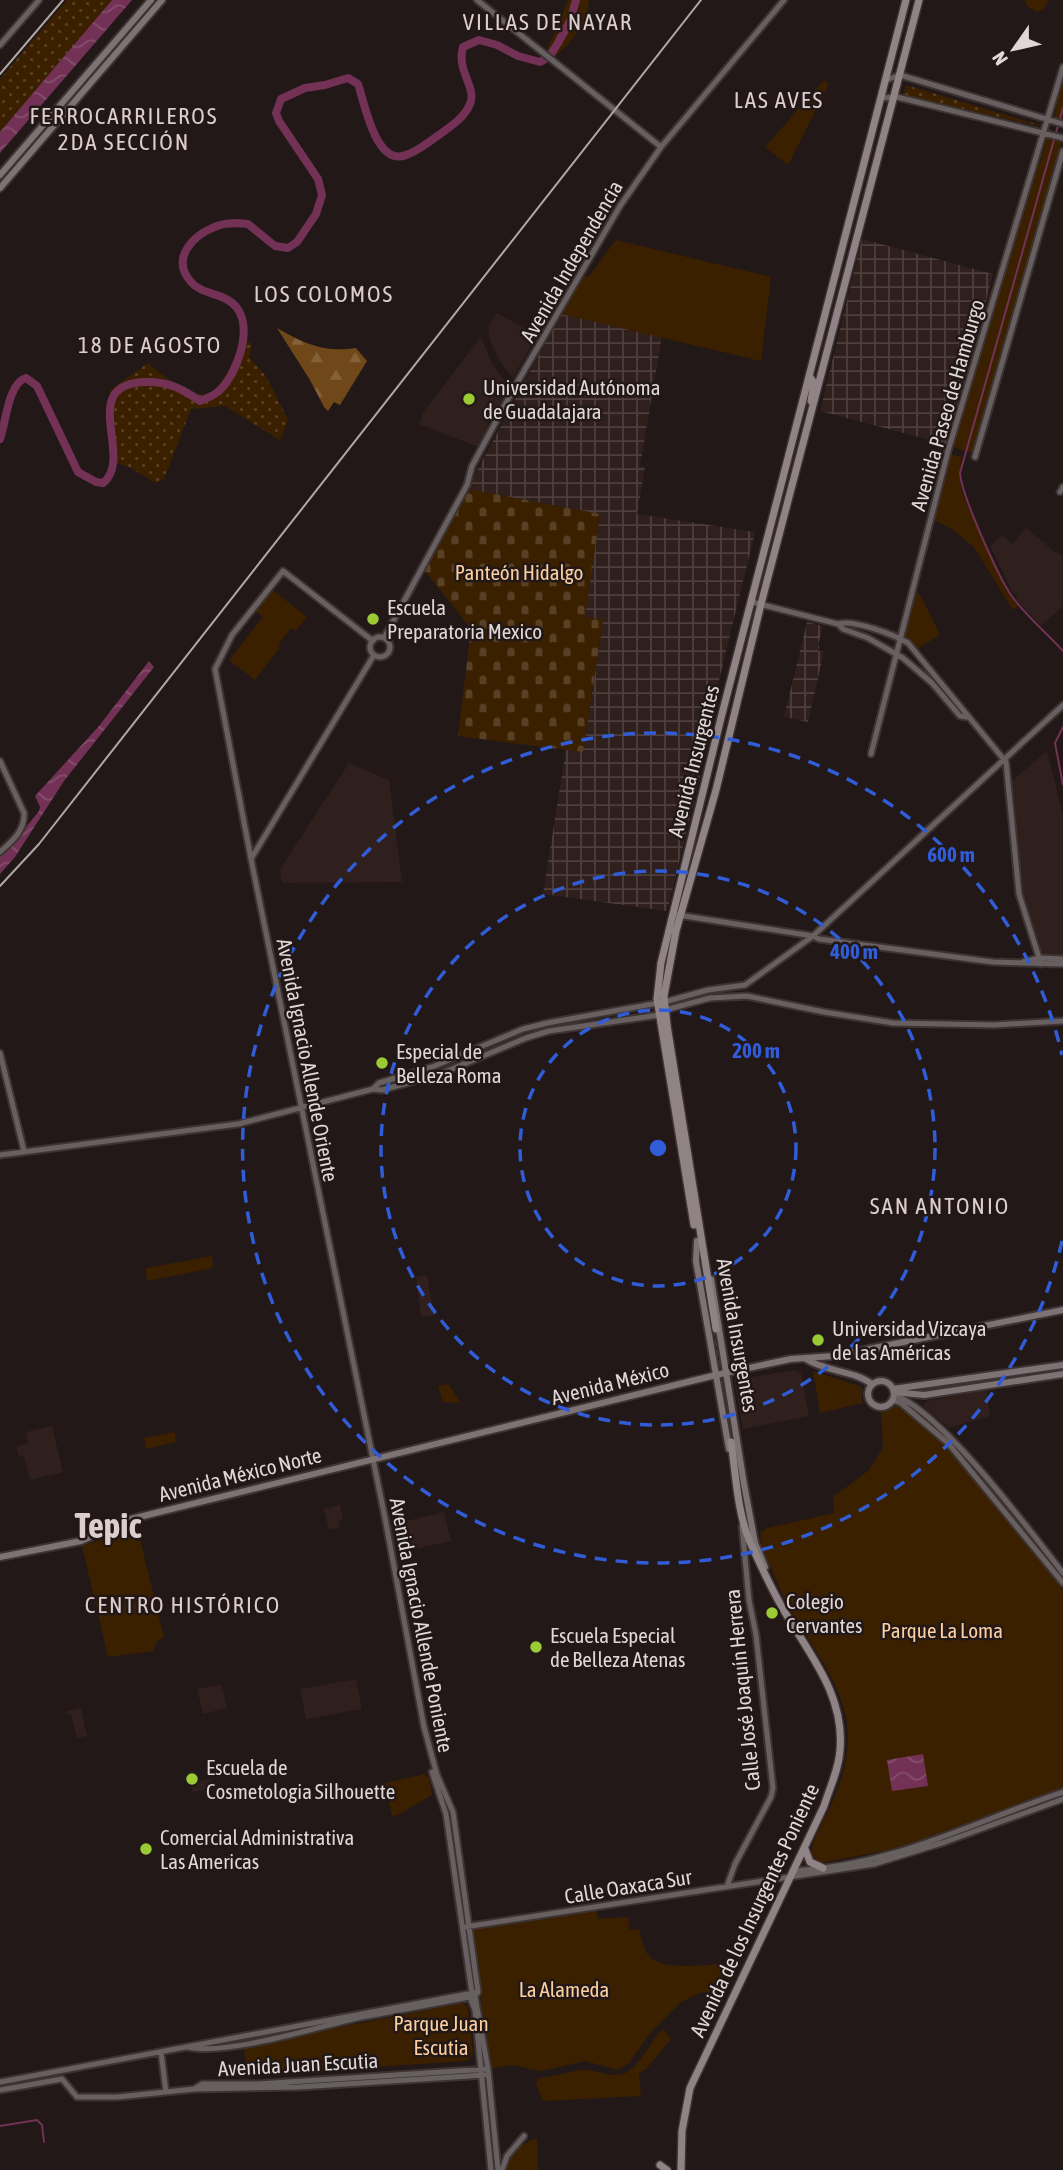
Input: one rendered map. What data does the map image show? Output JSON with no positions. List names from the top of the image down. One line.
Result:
{"streets":{"highway":["Avenida Insurgentes","Avenida de los Insurgentes Poniente"],"main road":["Avenida Independencia","Avenida Paseo de Hamburgo","Avenida Ignacio Allende Oriente","Avenida México","Avenida México Norte","Avenida Ignacio Allende Poniente","Calle José Joaquín Herrera","Calle Oaxaca Sur","Avenida Juan Escutia"]},"crossings":[["Avenida Independencia","Avenida Ignacio Allende Oriente"],["Avenida Insurgentes","Avenida México"],["Avenida Insurgentes","Avenida de los Insurgentes Poniente"],["Avenida Ignacio Allende Oriente","Avenida México Norte"],["Avenida Ignacio Allende Oriente","Avenida Ignacio Allende Poniente"],["Avenida México","Avenida México Norte"],["Avenida México Norte","Avenida Ignacio Allende Poniente"],["Avenida Ignacio Allende Poniente","Calle Oaxaca Sur"],["Avenida Ignacio Allende Poniente","Avenida Juan Escutia"],["Calle José Joaquín Herrera","Calle Oaxaca Sur"],["Calle Oaxaca Sur","Avenida de los Insurgentes Poniente"]],"districts":["VILLAS DE NAYAR","LAS AVES","FERROCARRILEROS 2DA SECCIÓN","LOS COLOMOS","18 DE AGOSTO","SAN ANTONIO","Tepic","CENTRO HISTÓRICO"],"parks":["Panteón Hidalgo","Parque La Loma","La Alameda","Parque Juan Escutia"],"places":["Universidad Autónoma de Guadalajara","Escuela Preparatoria Mexico","Especial de Belleza Roma","Universidad Vizcaya de las Américas","Colegio Cervantes","Escuela Especial de Belleza Atenas","Escuela de Cosmetologia Silhouette","Comercial Administrativa Las Americas"],"north":"bottom left","rings":["600 m","400 m","200 m"]}
